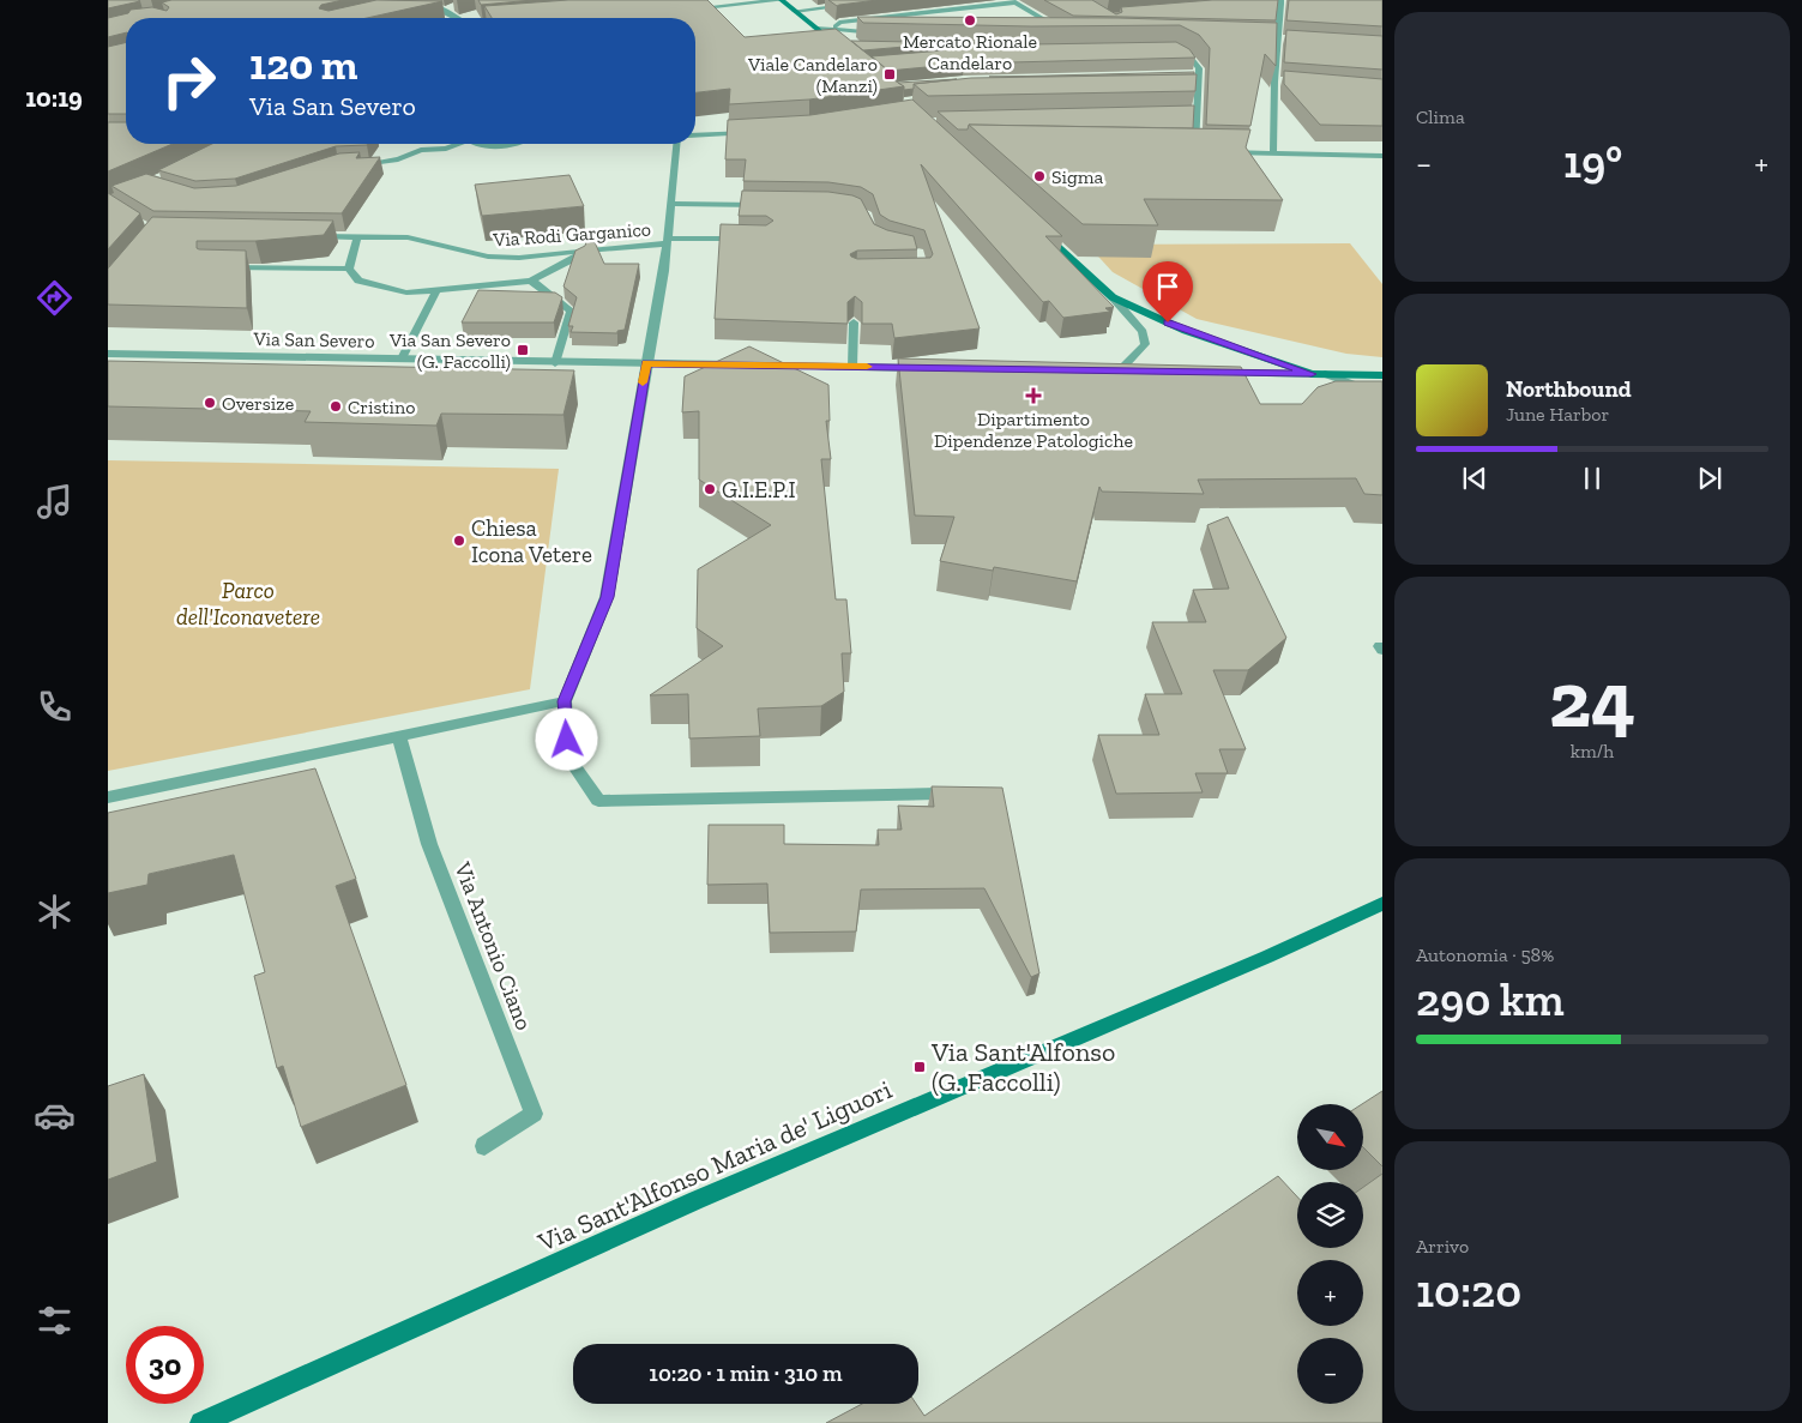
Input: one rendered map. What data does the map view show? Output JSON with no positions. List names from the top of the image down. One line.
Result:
{"streets":{"main road":["Via Sant'Alfonso Maria de' Liguori"],"street":["Via Rodi Garganico","Via San Severo","Via Antonio Ciano"]},"parks":["Parco dell'Iconavetere"],"places":{"other":["Mercato Rionale Candelaro","Sigma","Oversize","Cristino","G.I.E.P.I","Chiesa Icona Vetere"],"transit":["Viale Candelaro (Manzi)","Via San Severo (G. Faccolli)","Via Sant'Alfonso (G. Faccolli)"],"health":["Dipartimento Dipendenze Patologiche"]},"north":"bottom right","page":{"tabs":"10:19","tile":["Clima",["24","km/h"],["Autonomia · 58%","290 km"],["Arrivo","10:20"]],"turn":["120 m","Via San Severo"],"heat":["−","19°","+"],"song":["Northbound","June Harbor"],"map_buttons":["+","−"],"limit":"30","trip":"10:20 · 1 min · 310 m"}}
